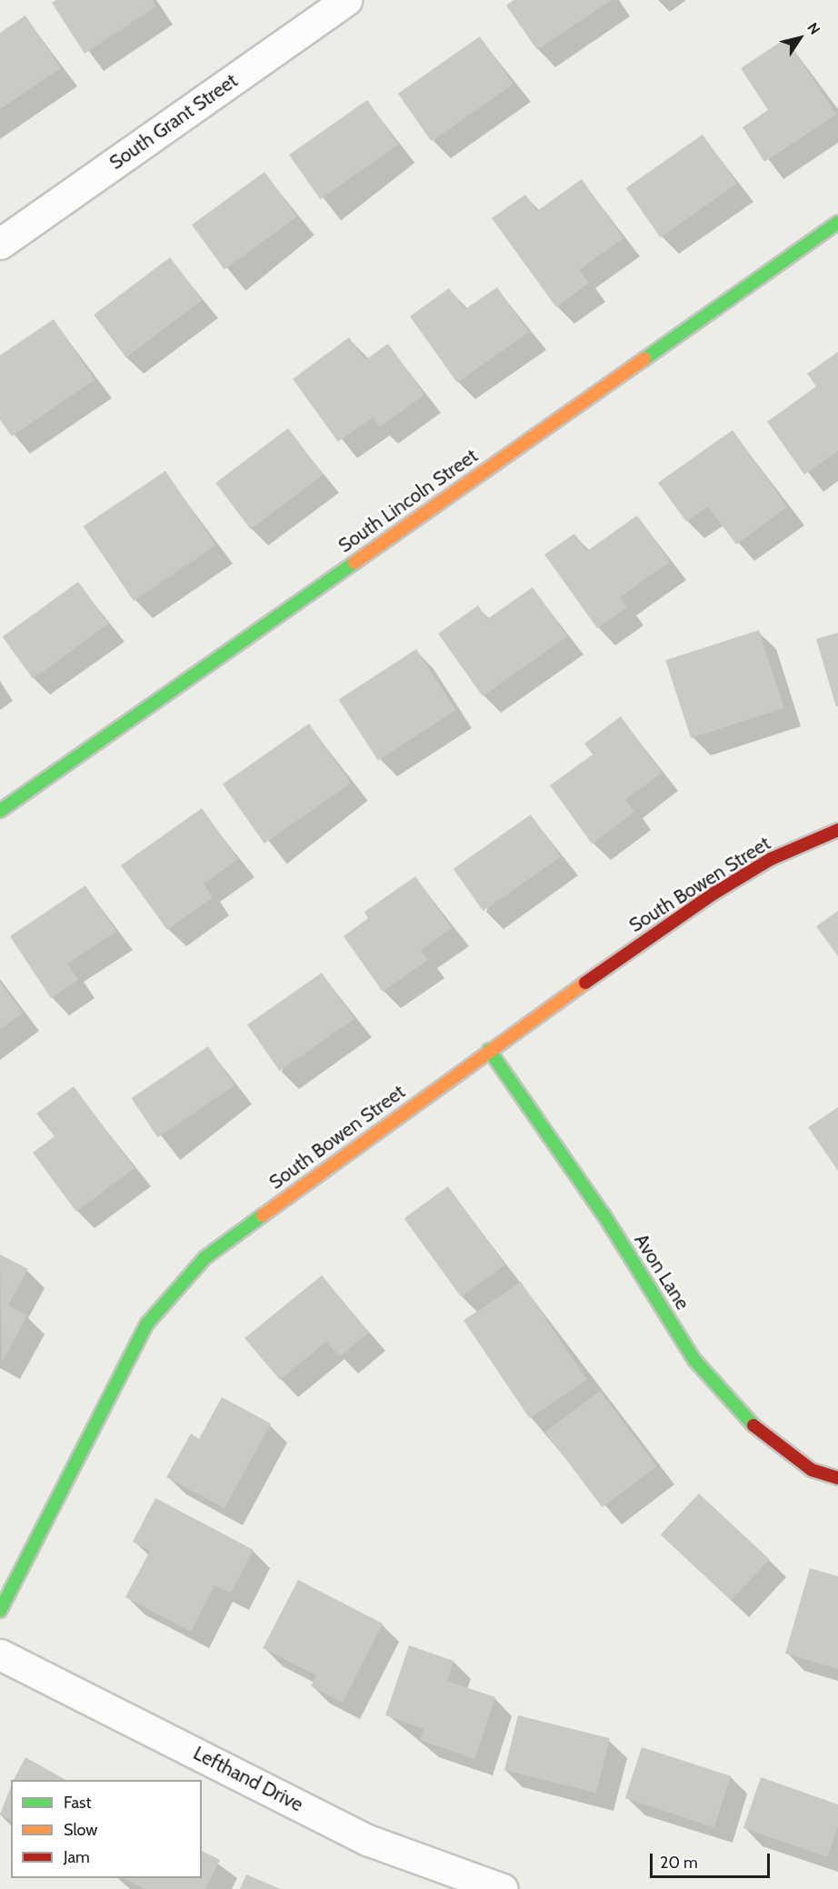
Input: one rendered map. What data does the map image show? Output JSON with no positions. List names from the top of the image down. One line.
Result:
{"streets":{"street":["South Grant Street","South Lincoln Street","South Bowen Street","Avon Lane","Lefthand Drive"]},"crossings":[["South Bowen Street","Avon Lane"]],"legend":["Fast","Slow","Jam"],"scale_bar":"20 m","north":"top right"}
